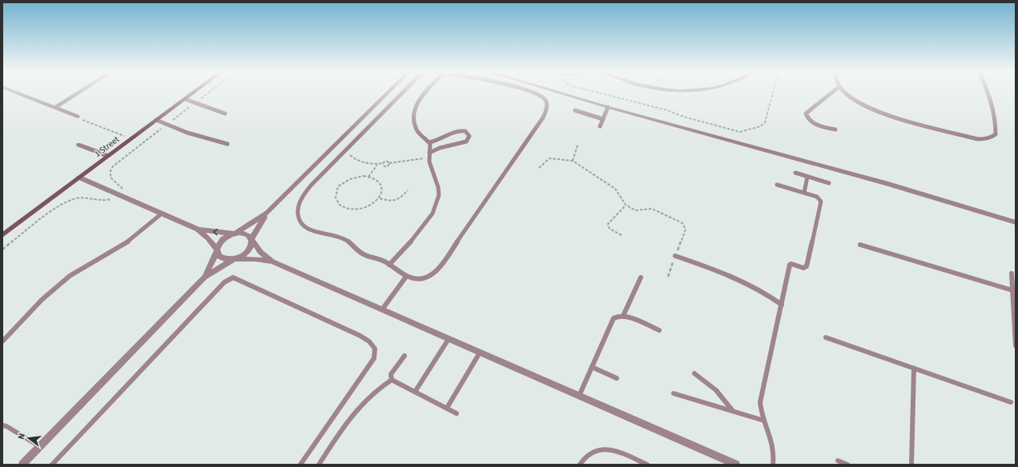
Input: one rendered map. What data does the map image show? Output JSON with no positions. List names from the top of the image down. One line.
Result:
{"streets":{"street":["1 Street"]},"north":"left"}
